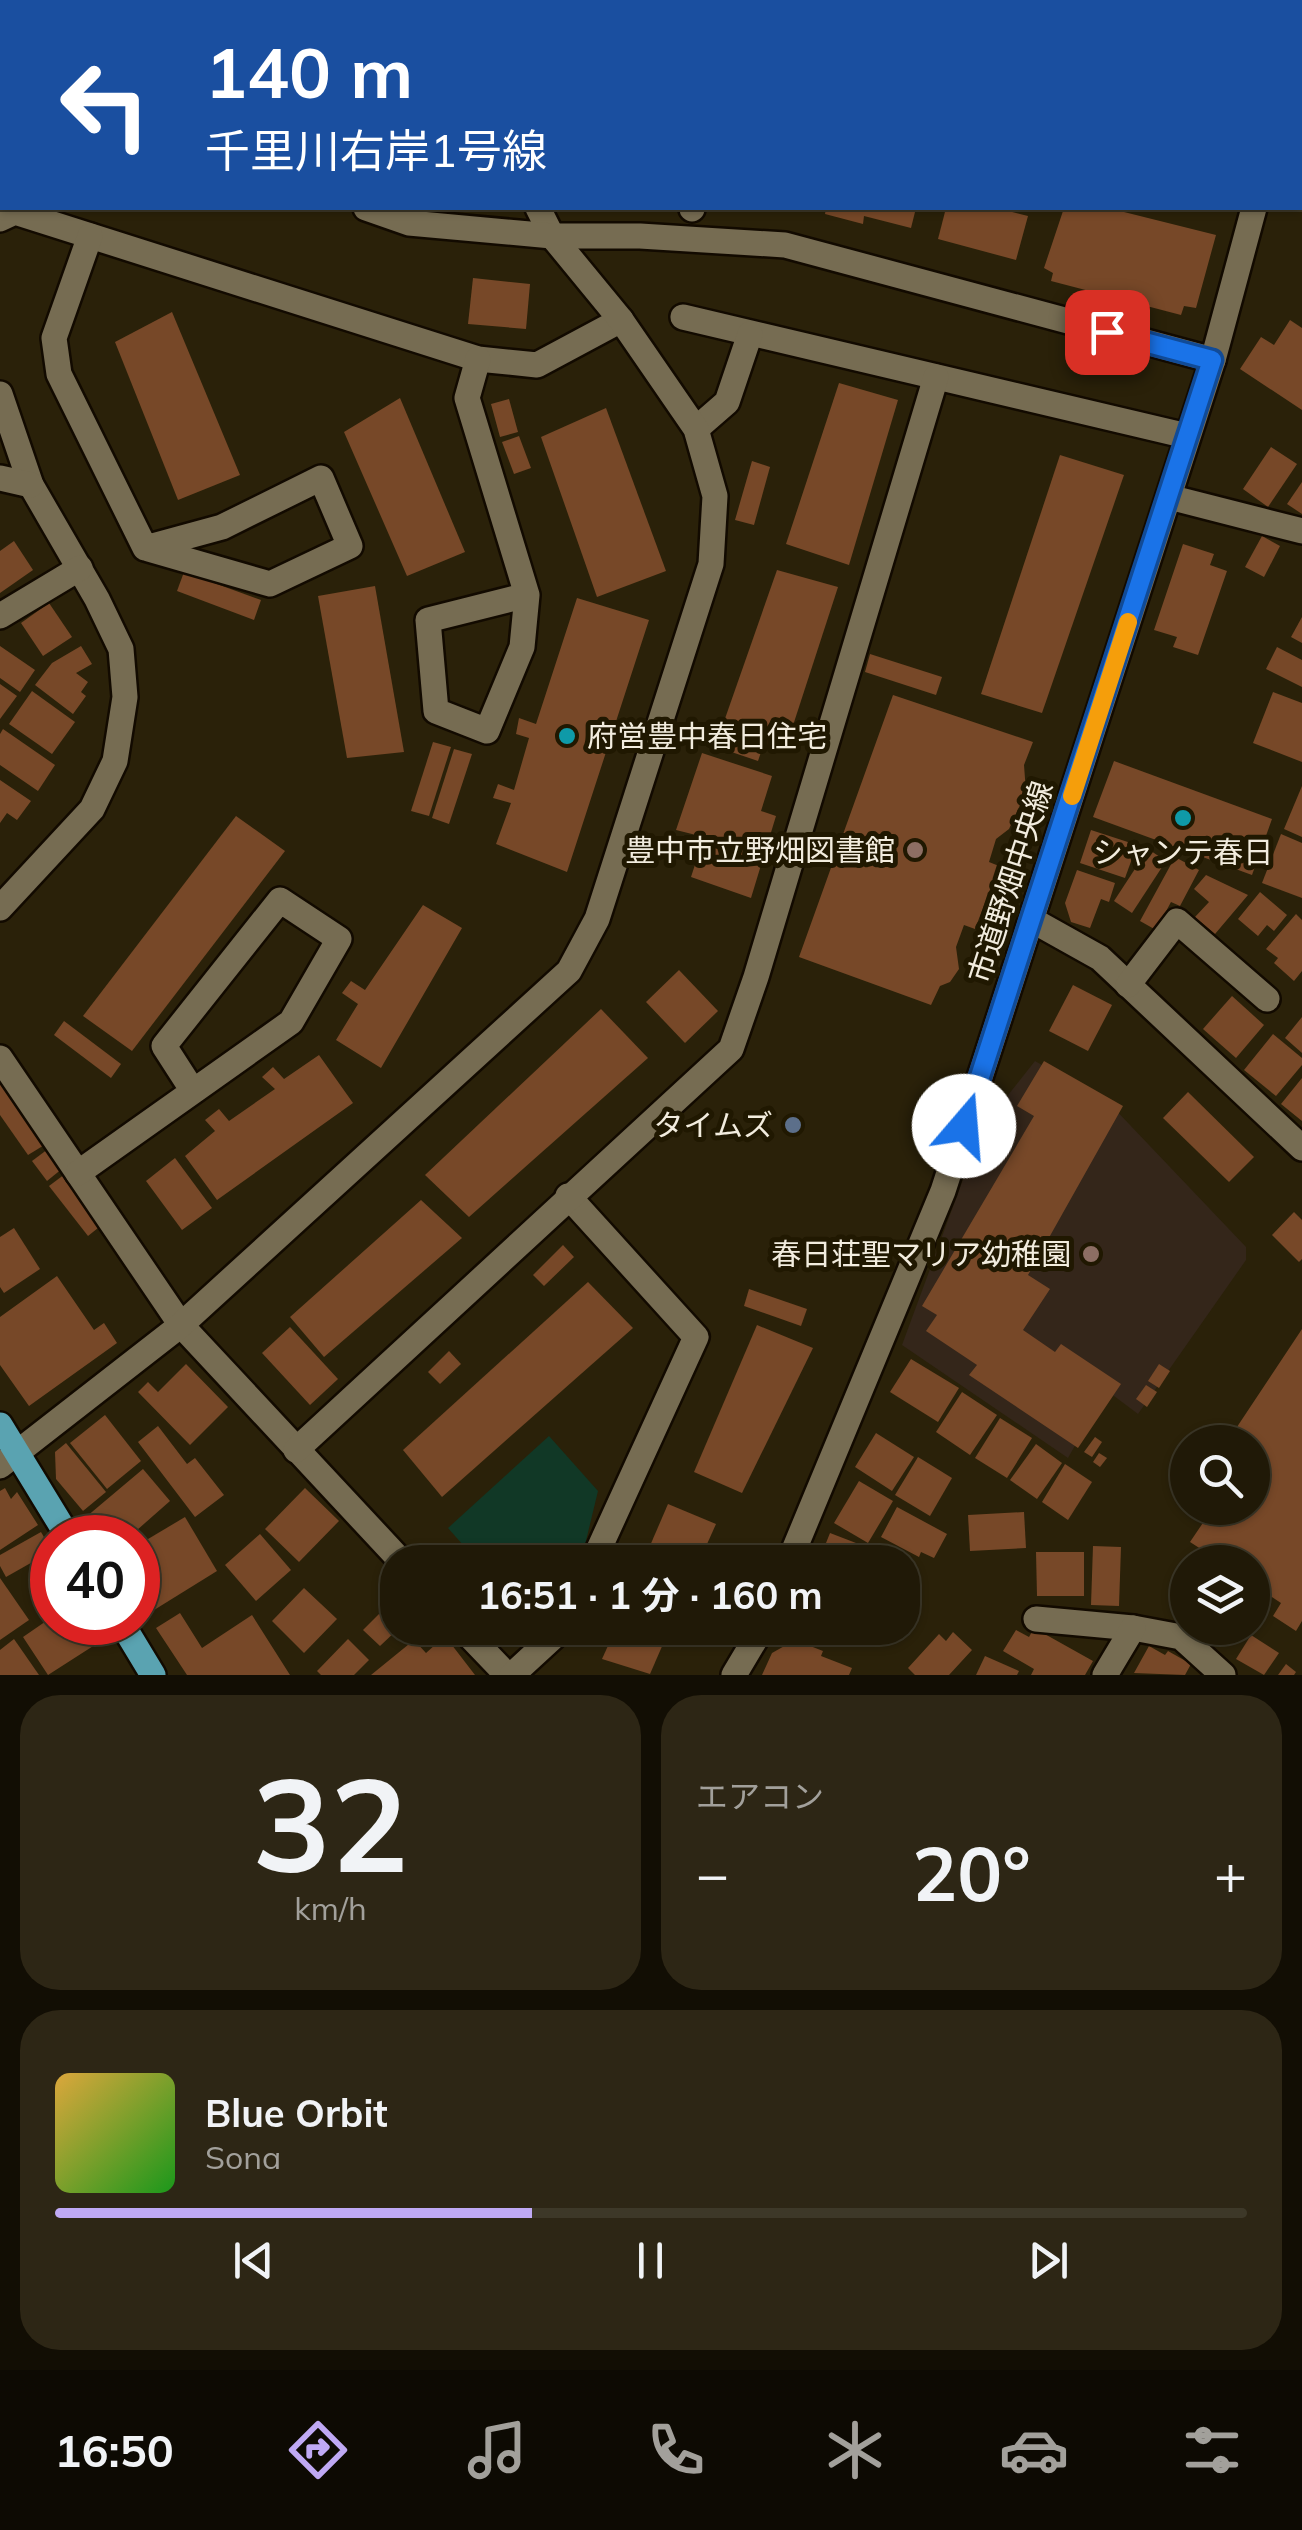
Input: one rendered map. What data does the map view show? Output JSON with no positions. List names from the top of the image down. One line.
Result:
{"streets":{"street":["市道野畑中央線"]},"places":["府営豊中春日住宅","シャンテ春日","豊中市立野畑図書館","タイムズ","春日荘聖マリア幼稚園"],"page":{"turn":["140 m","千里川右岸1号線"],"limit":"40","trip":"16:51 · 1 分 · 160 m","tile":[["32","km/h"],"エアコン"],"heat":["−","20°","+"],"song":["Blue Orbit","Sona"],"tabs":"16:50"}}
